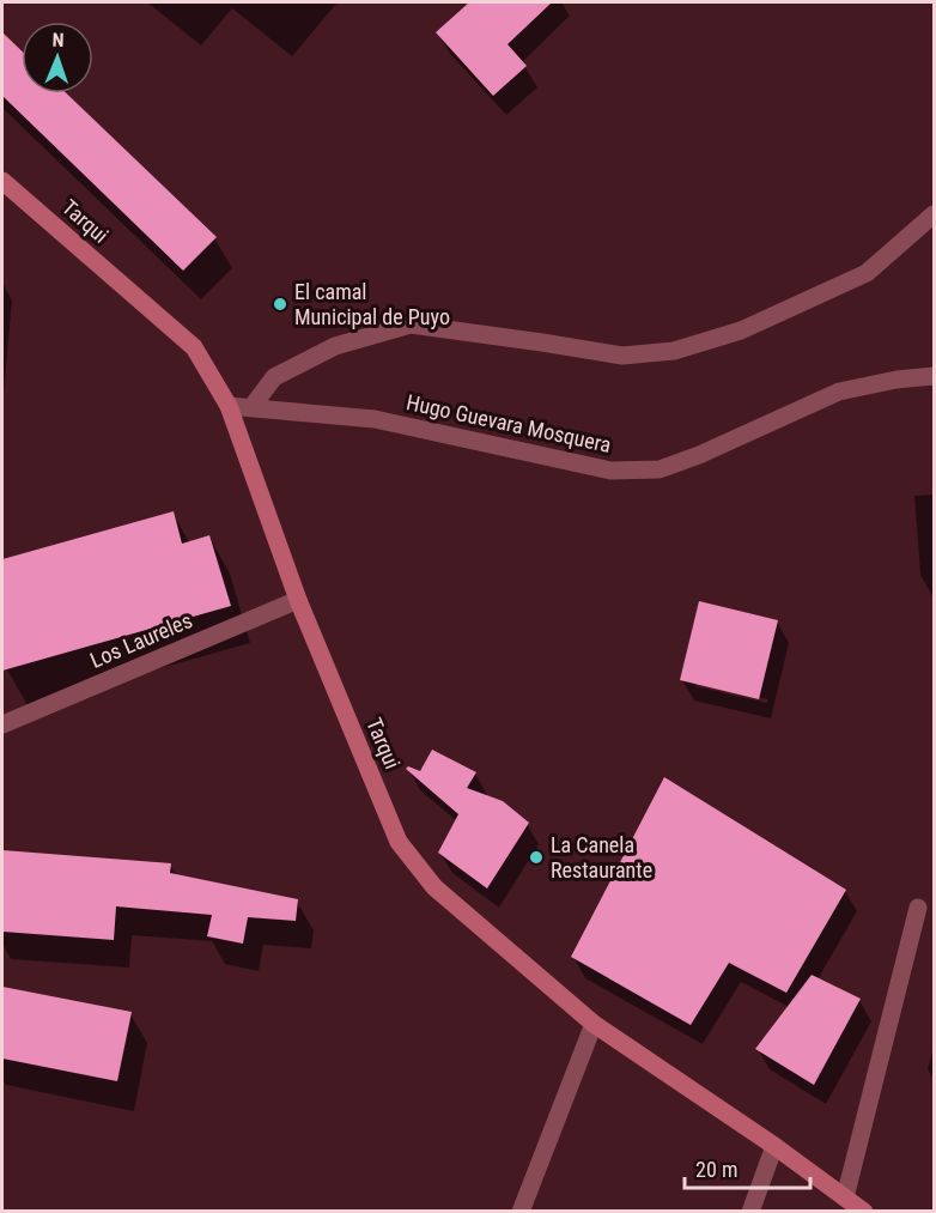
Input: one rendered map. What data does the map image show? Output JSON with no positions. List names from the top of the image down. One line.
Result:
{"streets":{"street":["Tarqui","Hugo Guevara Mosquera","Los Laureles"]},"crossings":[["Tarqui","Hugo Guevara Mosquera"],["Tarqui","Los Laureles"]],"places":["El camal Municipal de Puyo","La Canela Restaurante"],"scale_bar":"20 m","north":"top"}
